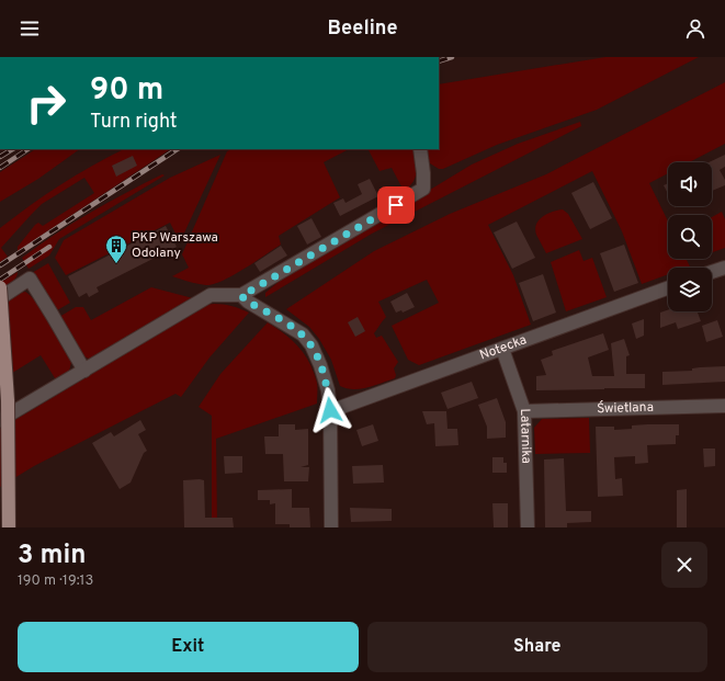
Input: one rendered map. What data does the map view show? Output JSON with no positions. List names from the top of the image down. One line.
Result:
{"streets":{"street":["Notecka","Świetlana","Latarnika"]},"crossings":[["Notecka","Latarnika"],["Świetlana","Latarnika"]],"places":{"building":["PKP Warszawa Odolany"]},"page":{"header":"Beeline","turn":["90 m","Turn right"],"heading":["3 min","190 m · 19:13"],"buttons":["Exit","Share"]}}
